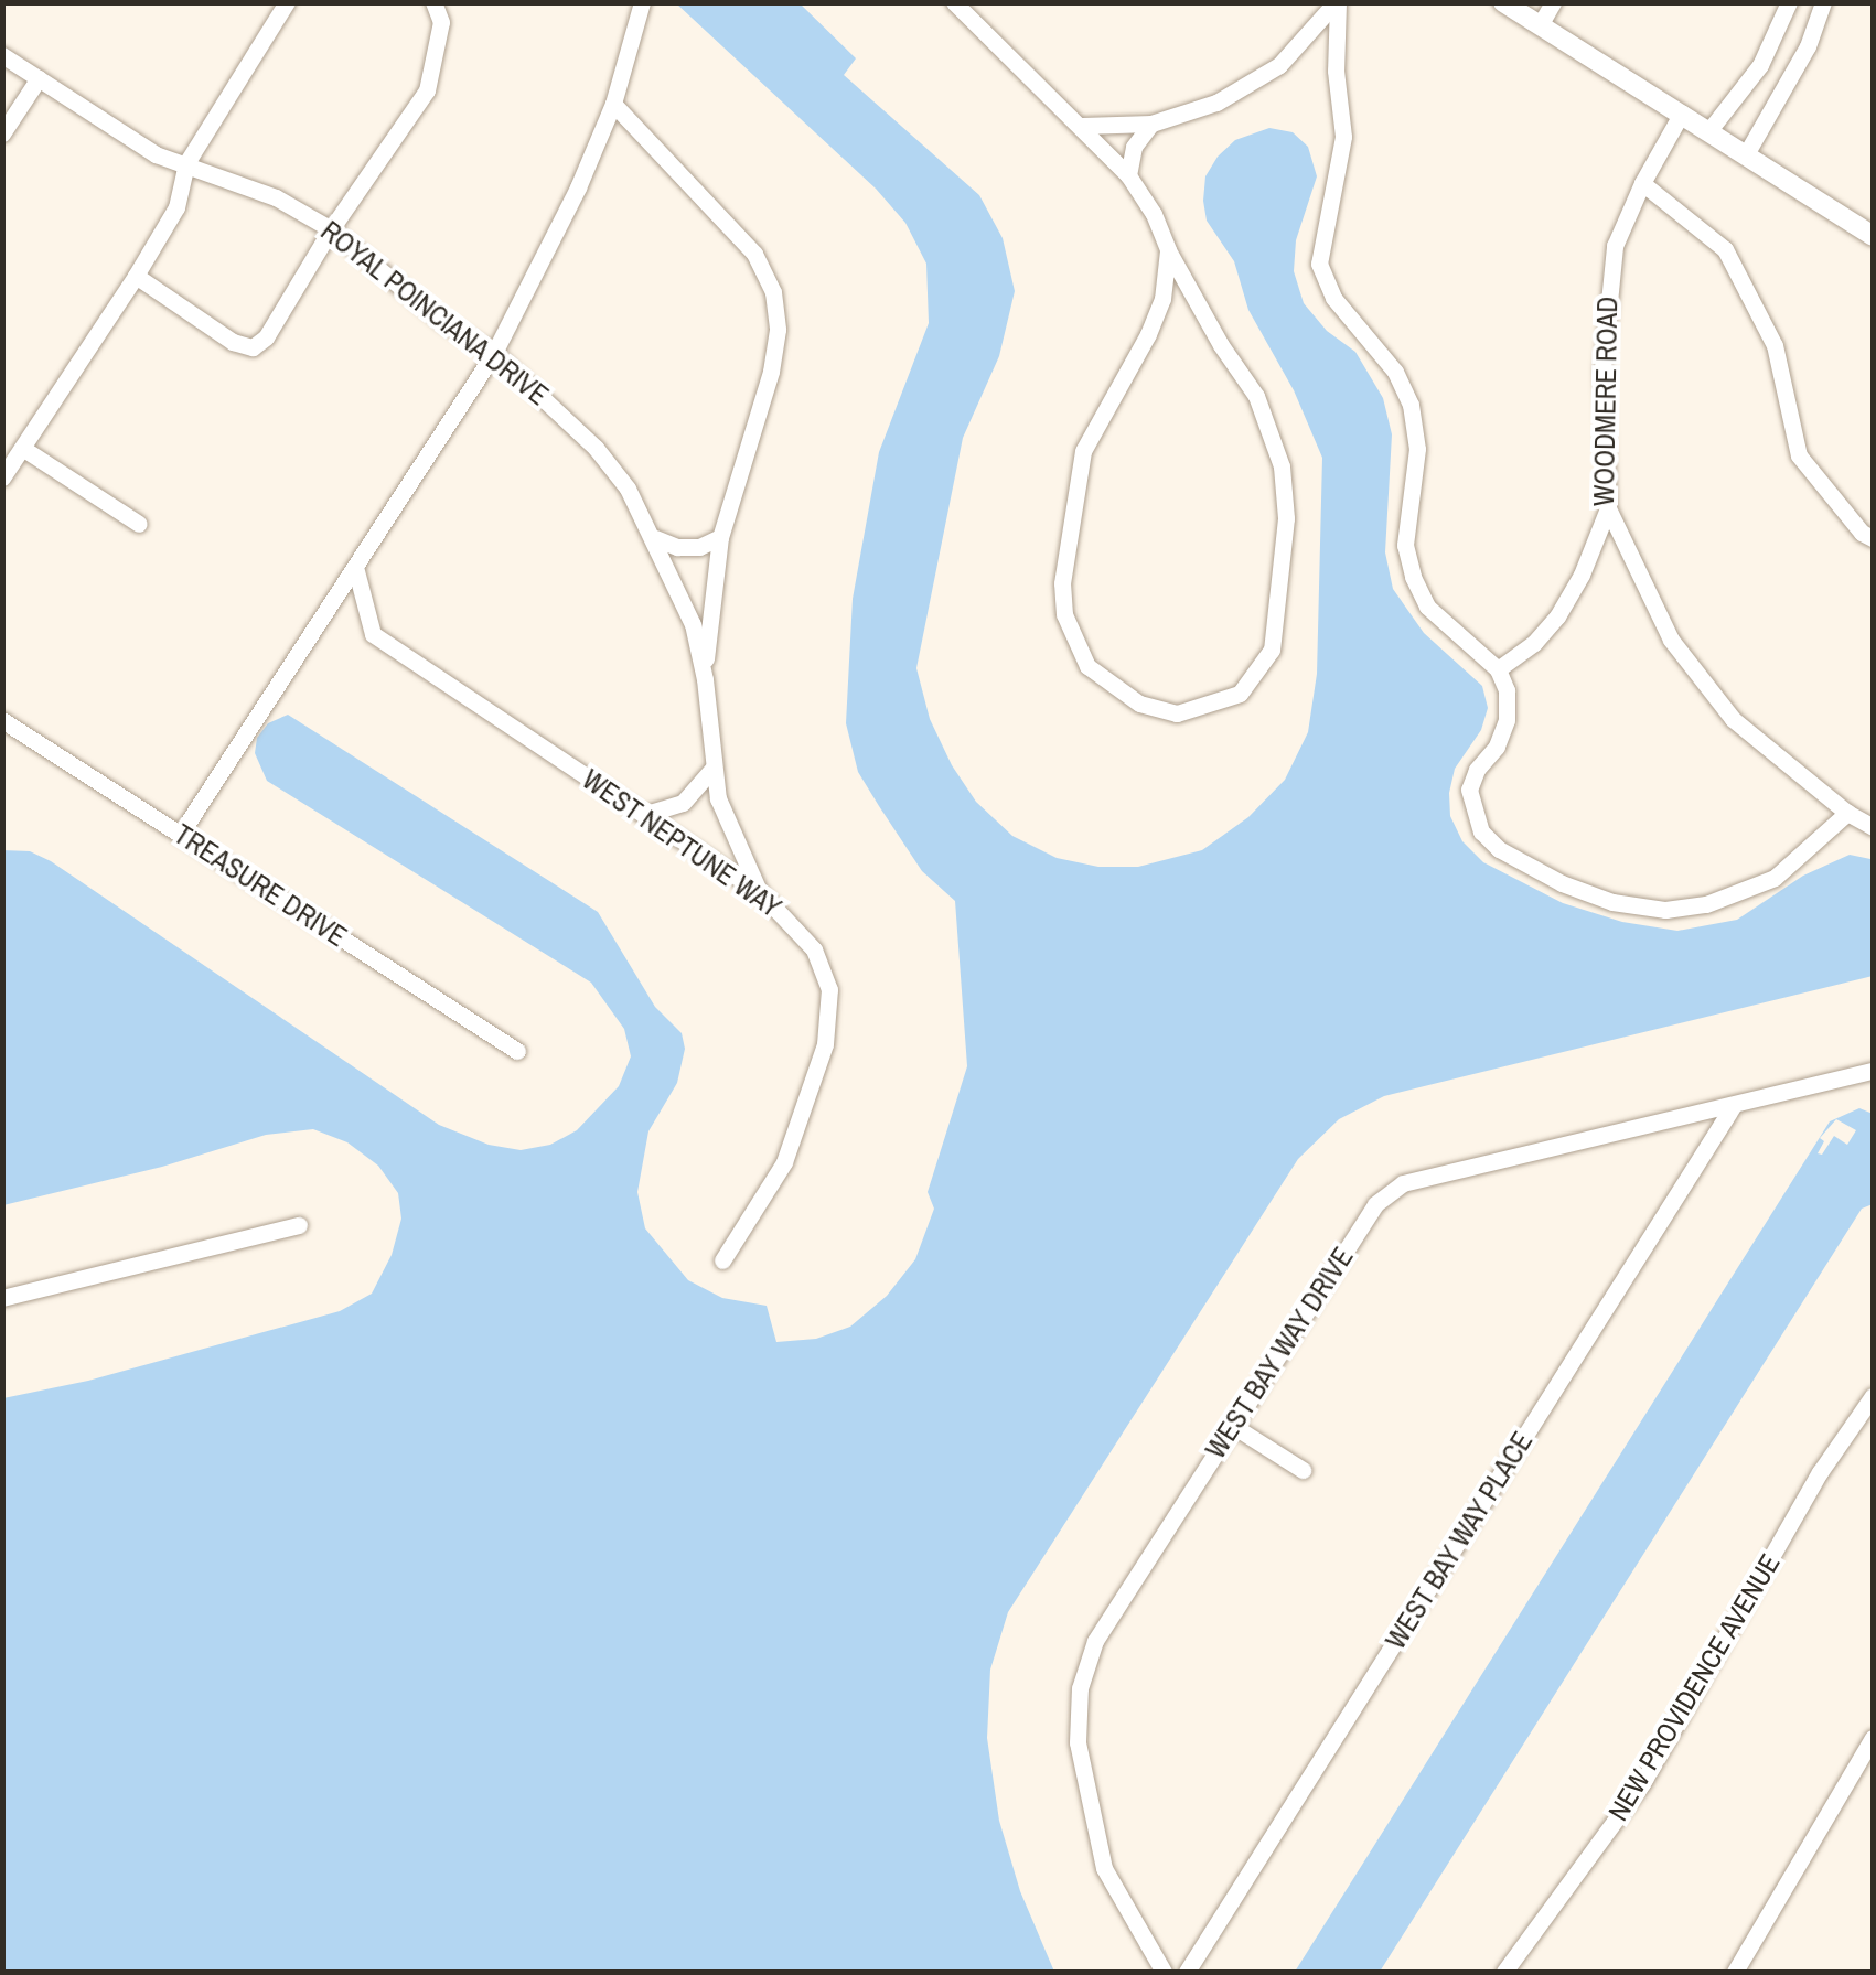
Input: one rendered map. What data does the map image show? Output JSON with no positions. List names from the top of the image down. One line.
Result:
{"streets":{"street":["ROYAL POINCIANA DRIVE","WOODMERE ROAD","WEST NEPTUNE WAY","TREASURE DRIVE","WEST BAY WAY DRIVE","WEST BAY WAY PLACE","NEW PROVIDENCE AVENUE"]},"crossings":[["ROYAL POINCIANA DRIVE","WEST NEPTUNE WAY"],["WEST BAY WAY DRIVE","WEST BAY WAY PLACE"]]}
